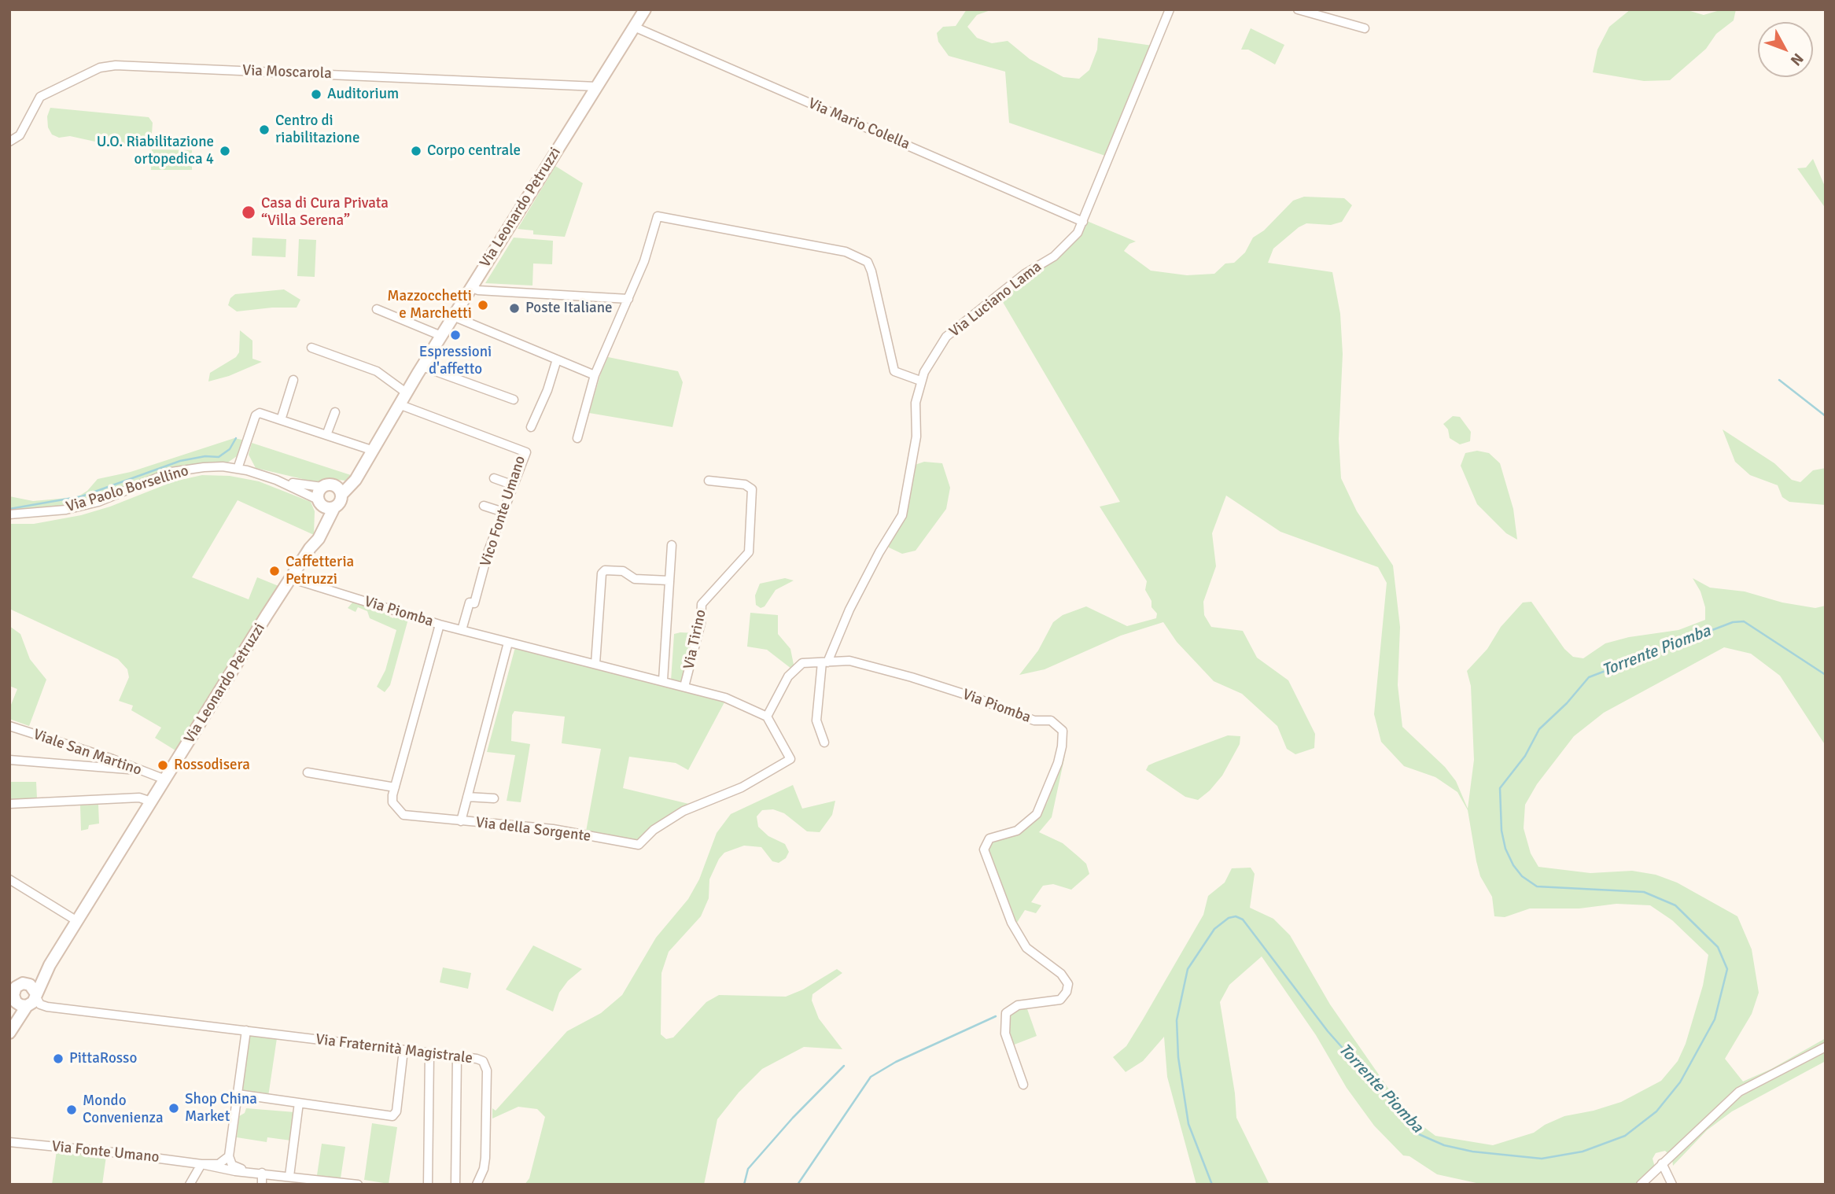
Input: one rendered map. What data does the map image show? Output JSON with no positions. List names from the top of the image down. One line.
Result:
{"streets":{"main road":["Via Leonardo Petruzzi"],"street":["Via Moscarola","Via Mario Colella","Via Luciano Lama","Via Paolo Borsellino","Vico Fonte Umano","Via Piomba","Via Tirino","Viale San Martino","Via della Sorgente","Via Fraternità Magistrale","Via Fonte Umano"]},"crossings":[["Via Moscarola","Via Leonardo Petruzzi"],["Via Mario Colella","Via Leonardo Petruzzi"],["Via Mario Colella","Via Luciano Lama"],["Via Leonardo Petruzzi","Via Paolo Borsellino"],["Via Leonardo Petruzzi","Vico Fonte Umano"],["Via Leonardo Petruzzi","Via Piomba"],["Via Leonardo Petruzzi","Viale San Martino"],["Via Leonardo Petruzzi","Via Fraternità Magistrale"],["Via Luciano Lama","Via Piomba"],["Vico Fonte Umano","Via Piomba"],["Via Piomba","Via Tirino"],["Via Piomba","Via della Sorgente"]],"water":["Torrente Piomba"],"places":["Auditorium","Centro di riabilitazione","U.O. Riabilitazione ortopedica 4","Corpo centrale","Casa di Cura Privata “Villa Serena”","Mazzocchetti e Marchetti","Poste Italiane","Espressioni d'affetto","Caffetteria Petruzzi","Rossodisera","PittaRosso","Shop China Market","Mondo Convenienza"],"north":"bottom right"}
